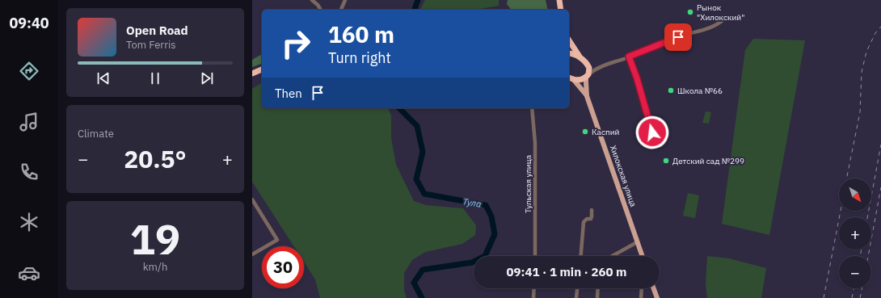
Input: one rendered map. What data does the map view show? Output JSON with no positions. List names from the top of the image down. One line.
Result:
{"streets":{"main road":["Хилокская улица"],"street":["Тульская улица"]},"water":["Тула"],"places":["Рынок \"Хилокский\"","Школа №66","Каспий","Детский сад №299"],"north":"bottom right","page":{"tabs":"09:40","turn":["160 m","Turn right"],"song":["Open Road","Tom Ferris"],"then":"Then","tile":["Climate",["19","km/h"]],"heat":["−","20.5°","+"],"map_buttons":["+","−"],"limit":"30","trip":"09:41 · 1 min · 260 m"}}
